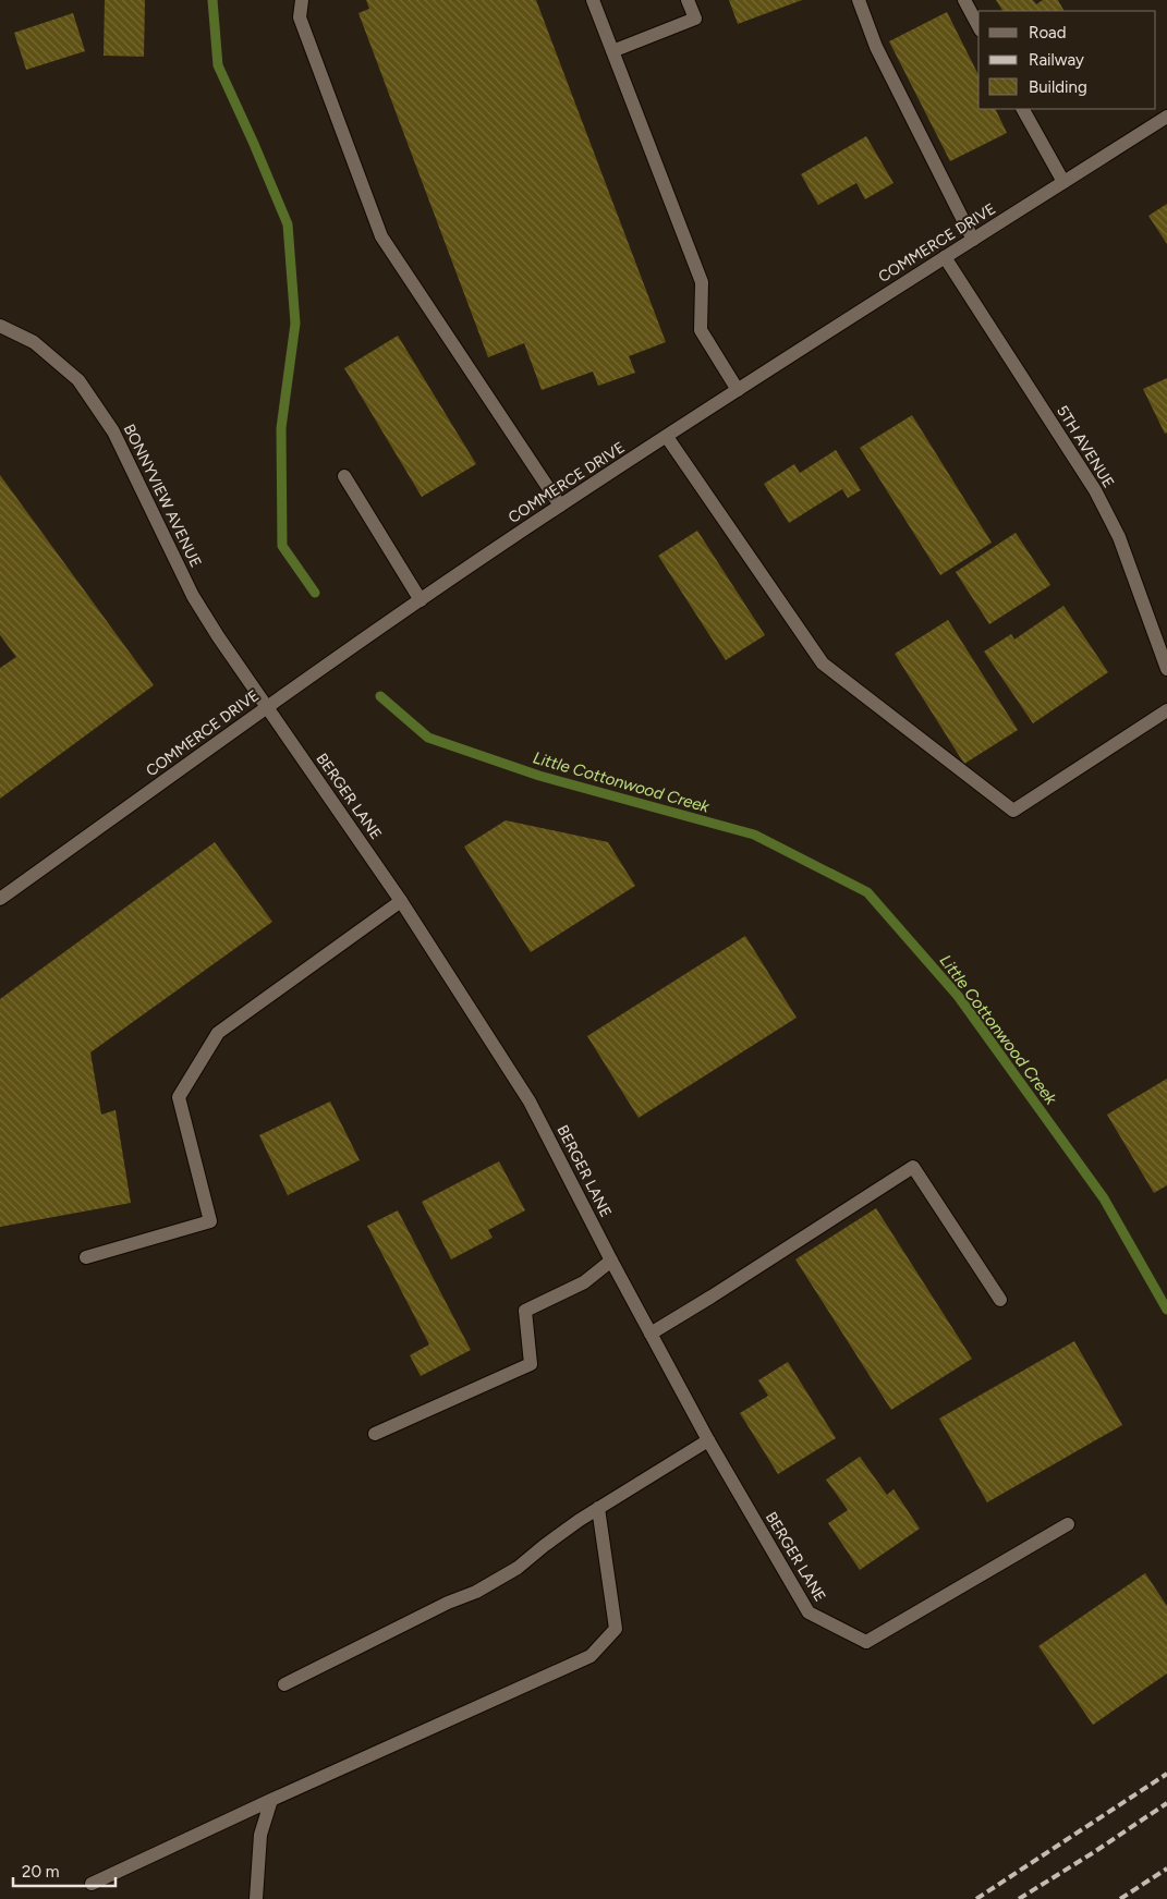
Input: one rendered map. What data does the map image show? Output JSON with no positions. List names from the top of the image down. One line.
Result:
{"streets":{"street":["COMMERCE DRIVE","5TH AVENUE","BONNYVIEW AVENUE","BERGER LANE"]},"crossings":[["COMMERCE DRIVE","5TH AVENUE"],["COMMERCE DRIVE","BONNYVIEW AVENUE"],["COMMERCE DRIVE","BERGER LANE"],["BONNYVIEW AVENUE","BERGER LANE"]],"water":["Little Cottonwood Creek"],"legend":["Road","Railway","Building"],"scale_bar":"20 m"}
